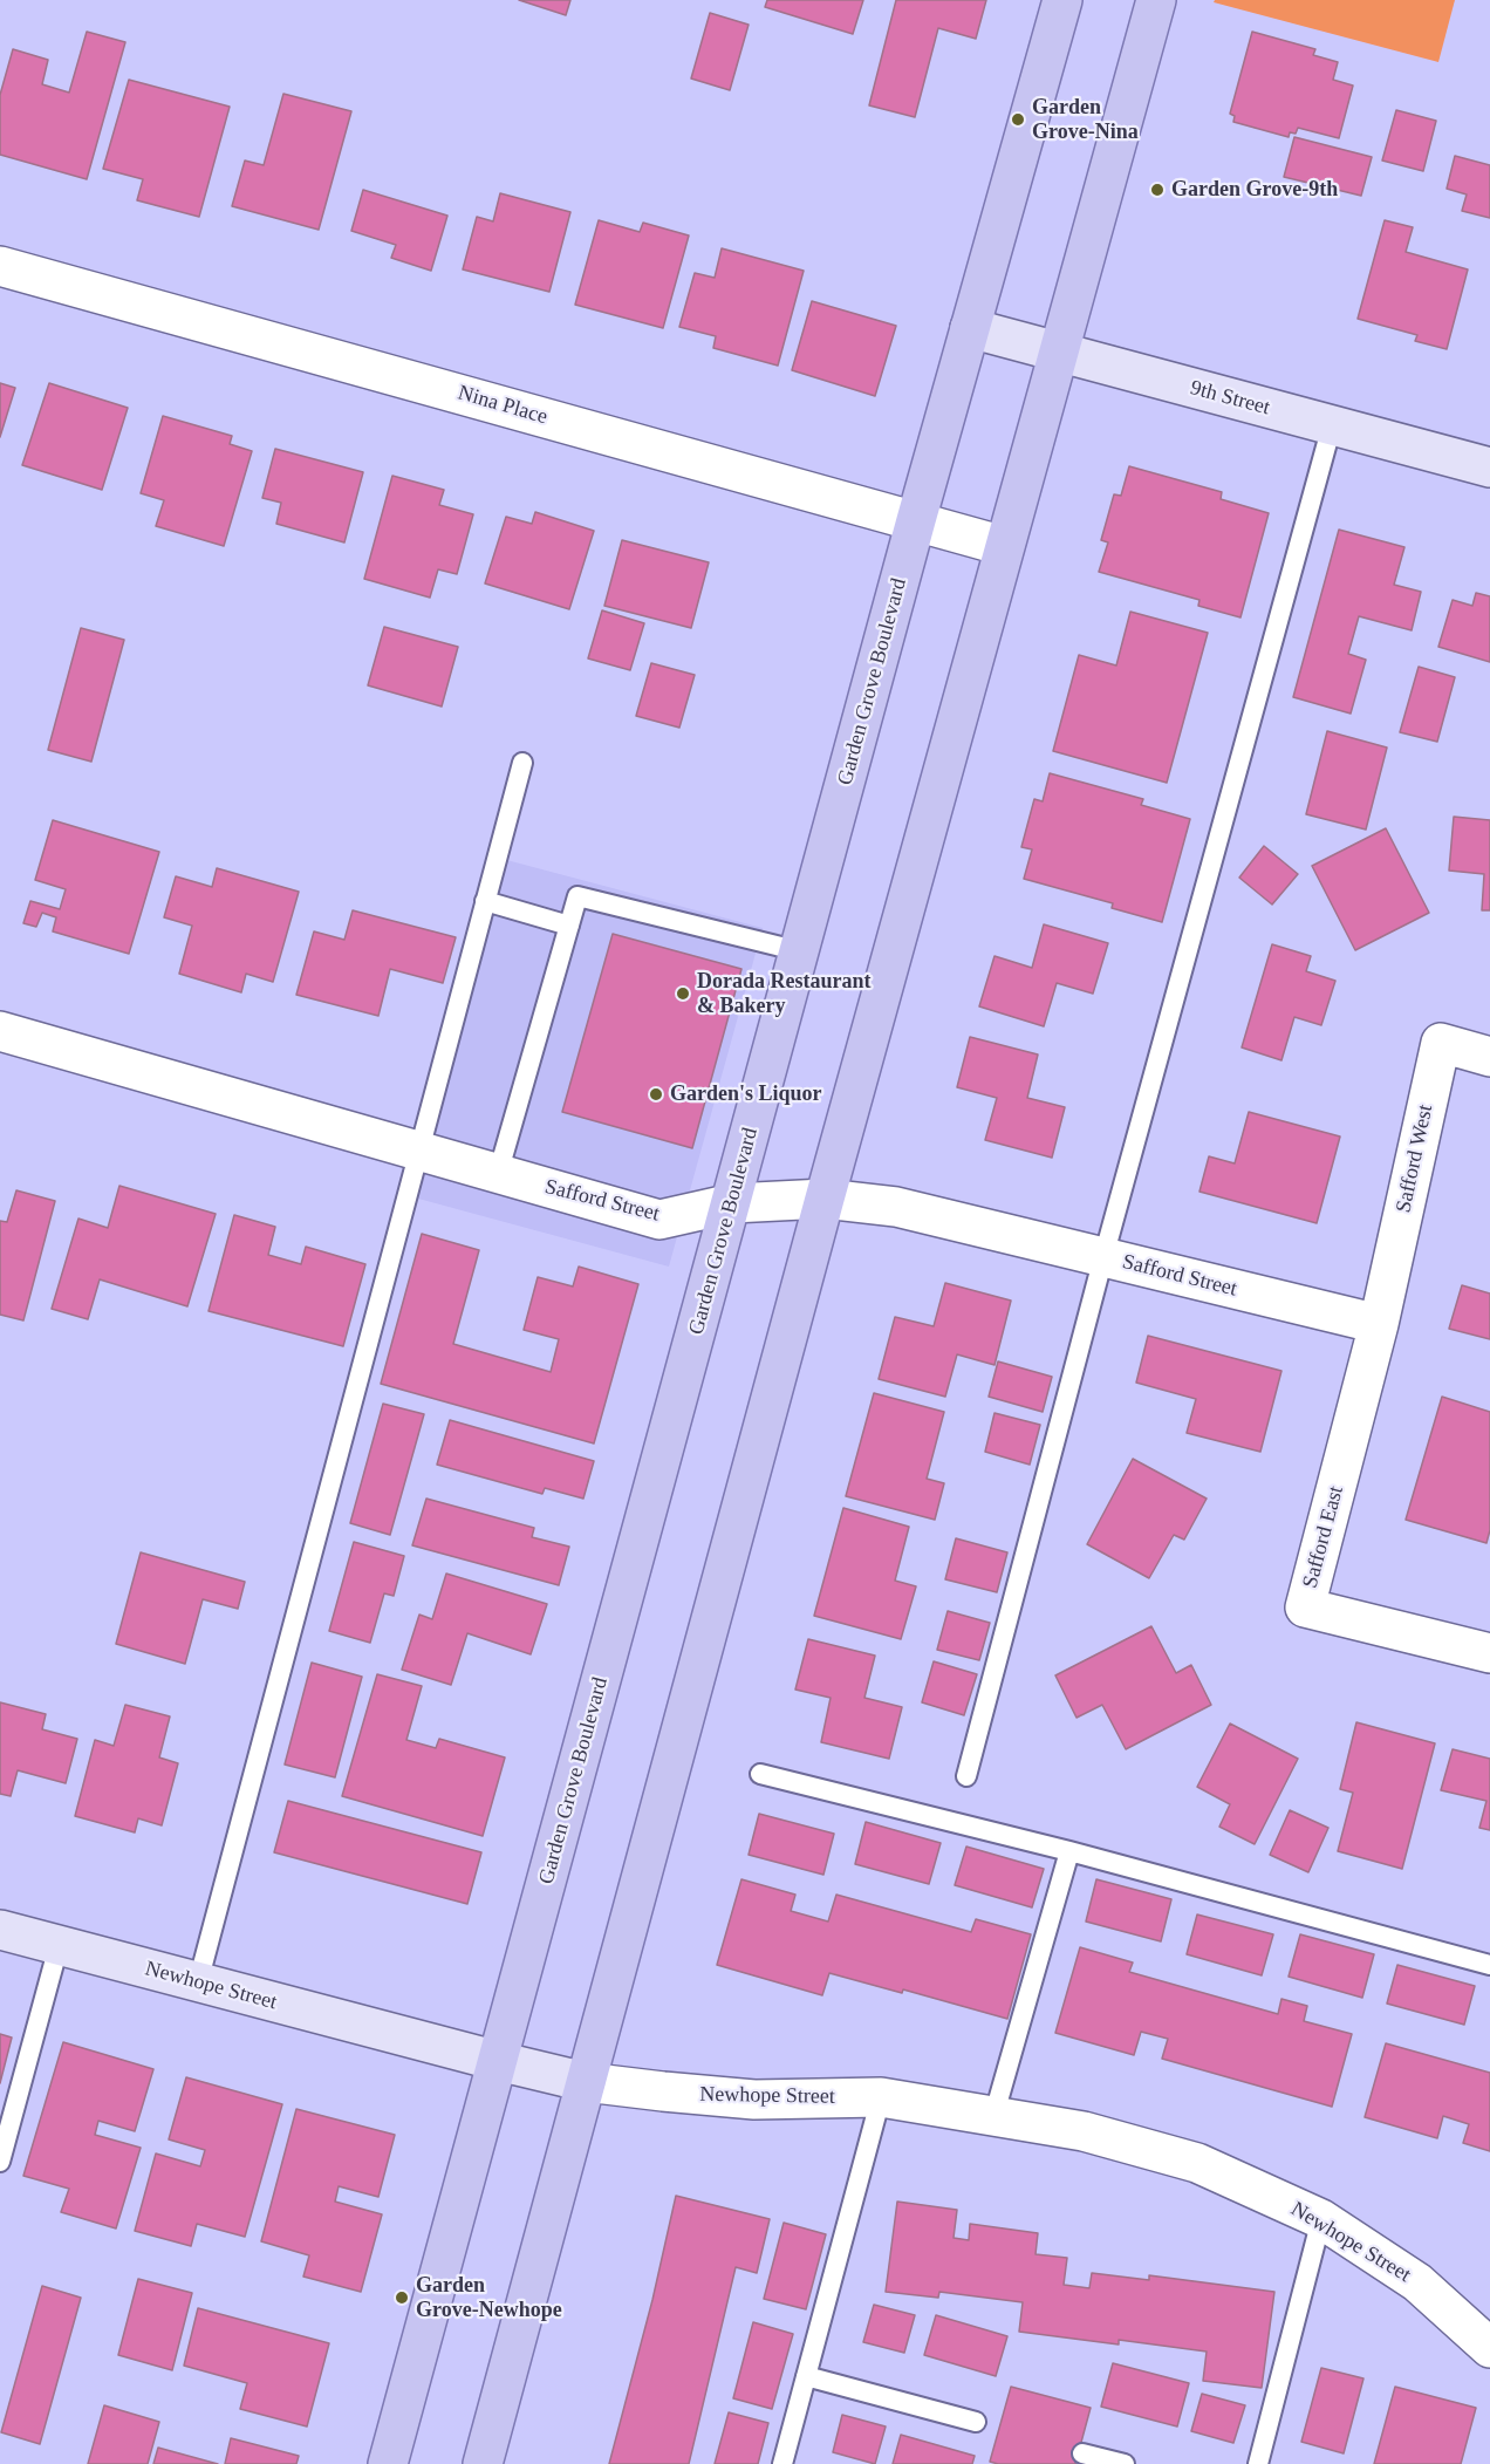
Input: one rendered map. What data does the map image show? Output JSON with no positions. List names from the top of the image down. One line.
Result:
{"streets":{"main road":["Garden Grove Boulevard"],"street":["9th Street","Nina Place","Safford West","Safford Street","Safford East","Newhope Street"]},"crossings":[["9th Street","Garden Grove Boulevard"],["Nina Place","Garden Grove Boulevard"],["Garden Grove Boulevard","Safford Street"],["Garden Grove Boulevard","Newhope Street"],["Safford West","Safford Street"],["Safford West","Safford East"],["Safford Street","Safford East"]],"places":["Garden Grove-Nina","Garden Grove-9th","Dorada Restaurant & Bakery","Garden's Liquor","Garden Grove-Newhope"]}
